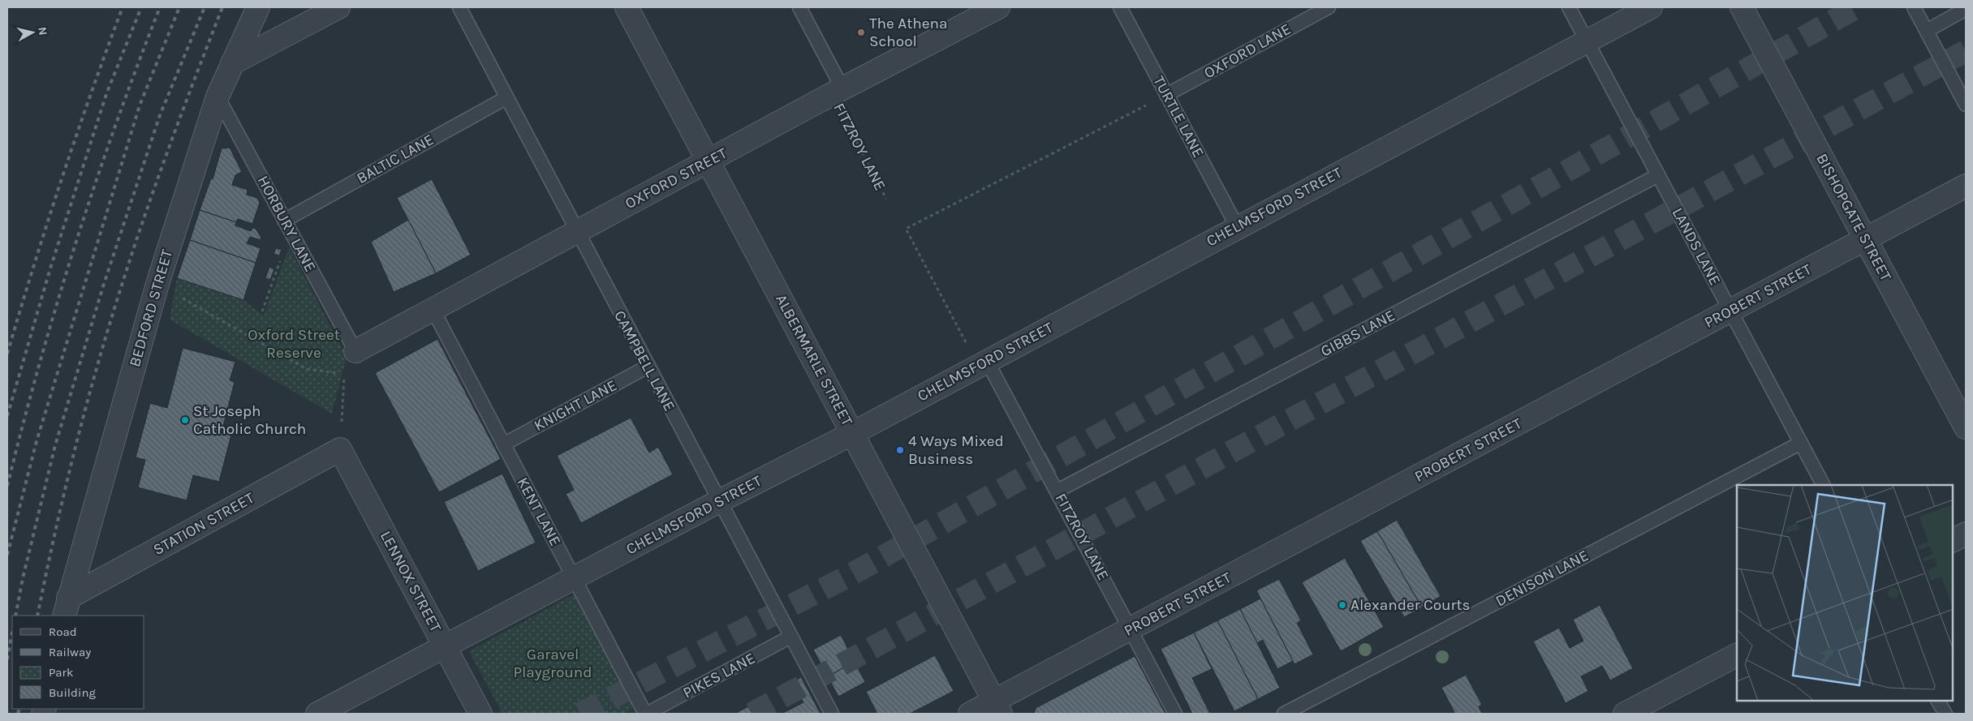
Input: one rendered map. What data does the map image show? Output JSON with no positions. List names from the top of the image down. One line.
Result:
{"streets":{"street":["OXFORD STREET","CHELMSFORD STREET","BISHOPGATE STREET","PROBERT STREET","BEDFORD STREET","ALBERMARLE STREET","STATION STREET","LENNOX STREET"],"lane":["OXFORD LANE","TURTLE LANE","FITZROY LANE","BALTIC LANE","HORBURY LANE","LANDS LANE","GIBBS LANE","CAMPBELL LANE","KNIGHT LANE","KENT LANE","DENISON LANE","PIKES LANE"]},"crossings":[["OXFORD LANE","TURTLE LANE"],["TURTLE LANE","CHELMSFORD STREET"],["FITZROY LANE","OXFORD STREET"],["FITZROY LANE","CHELMSFORD STREET"],["FITZROY LANE","PROBERT STREET"],["FITZROY LANE","GIBBS LANE"],["BALTIC LANE","HORBURY LANE"],["BALTIC LANE","CAMPBELL LANE"],["OXFORD STREET","HORBURY LANE"],["OXFORD STREET","ALBERMARLE STREET"],["OXFORD STREET","CAMPBELL LANE"],["OXFORD STREET","KENT LANE"],["CHELMSFORD STREET","LANDS LANE"],["CHELMSFORD STREET","ALBERMARLE STREET"],["CHELMSFORD STREET","CAMPBELL LANE"],["CHELMSFORD STREET","KENT LANE"],["CHELMSFORD STREET","LENNOX STREET"],["BISHOPGATE STREET","PROBERT STREET"],["HORBURY LANE","BEDFORD STREET"],["LANDS LANE","PROBERT STREET"],["LANDS LANE","GIBBS LANE"],["LANDS LANE","DENISON LANE"],["PROBERT STREET","ALBERMARLE STREET"],["BEDFORD STREET","STATION STREET"],["CAMPBELL LANE","KNIGHT LANE"],["CAMPBELL LANE","PIKES LANE"],["KNIGHT LANE","KENT LANE"],["KENT LANE","PIKES LANE"],["STATION STREET","LENNOX STREET"]],"parks":["Oxford Street Reserve","Garavel Playground"],"places":["The Athena School","St Joseph Catholic Church","4 Ways Mixed Business","Alexander Courts"],"legend":["Road","Railway","Park","Building"],"north":"right"}
